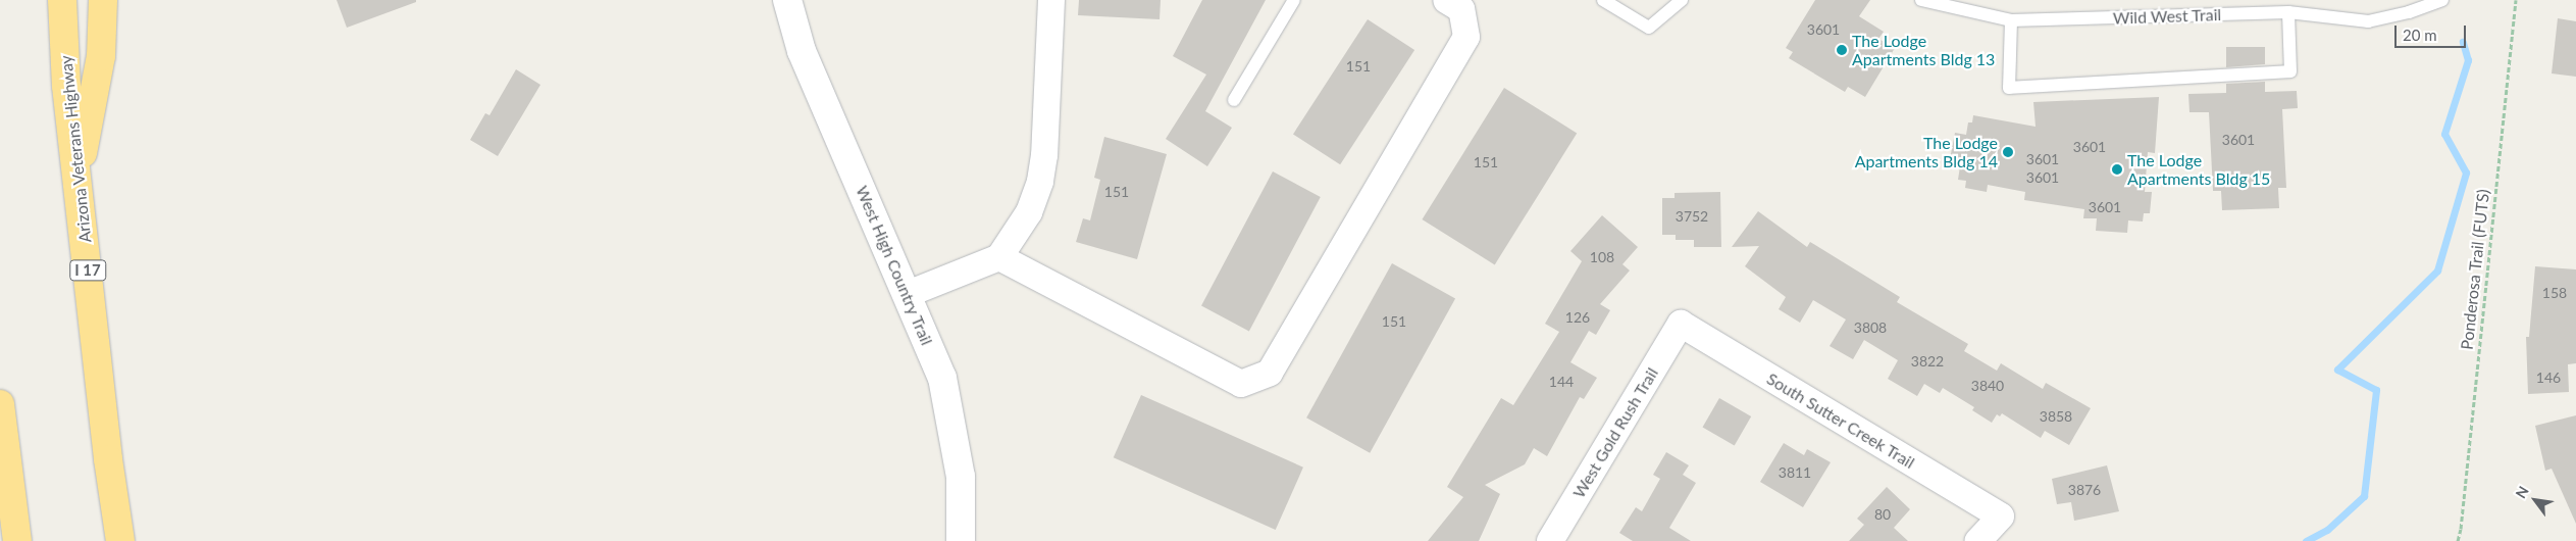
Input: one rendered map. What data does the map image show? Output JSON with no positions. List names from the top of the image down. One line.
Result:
{"streets":{"highway":["Arizona Veterans Highway","I 17"],"street":["West High Country Trail","South Sutter Creek Trail","West Gold Rush Trail"],"lane":["Wild West Trail"],"path":["Ponderosa Trail (FUTS)"]},"crossings":[["South Sutter Creek Trail","West Gold Rush Trail"]],"places":["The Lodge Apartments Bldg 13","The Lodge Apartments Bldg 14","The Lodge Apartments Bldg 15"],"house_numbers":["3601","151","3601","3601","3601","151","3601","151","3601","3752","108","158","126","151","3808","3822","146","144","3840","3858","3811","3876","80"],"scale_bar":"20 m","north":"top left"}
